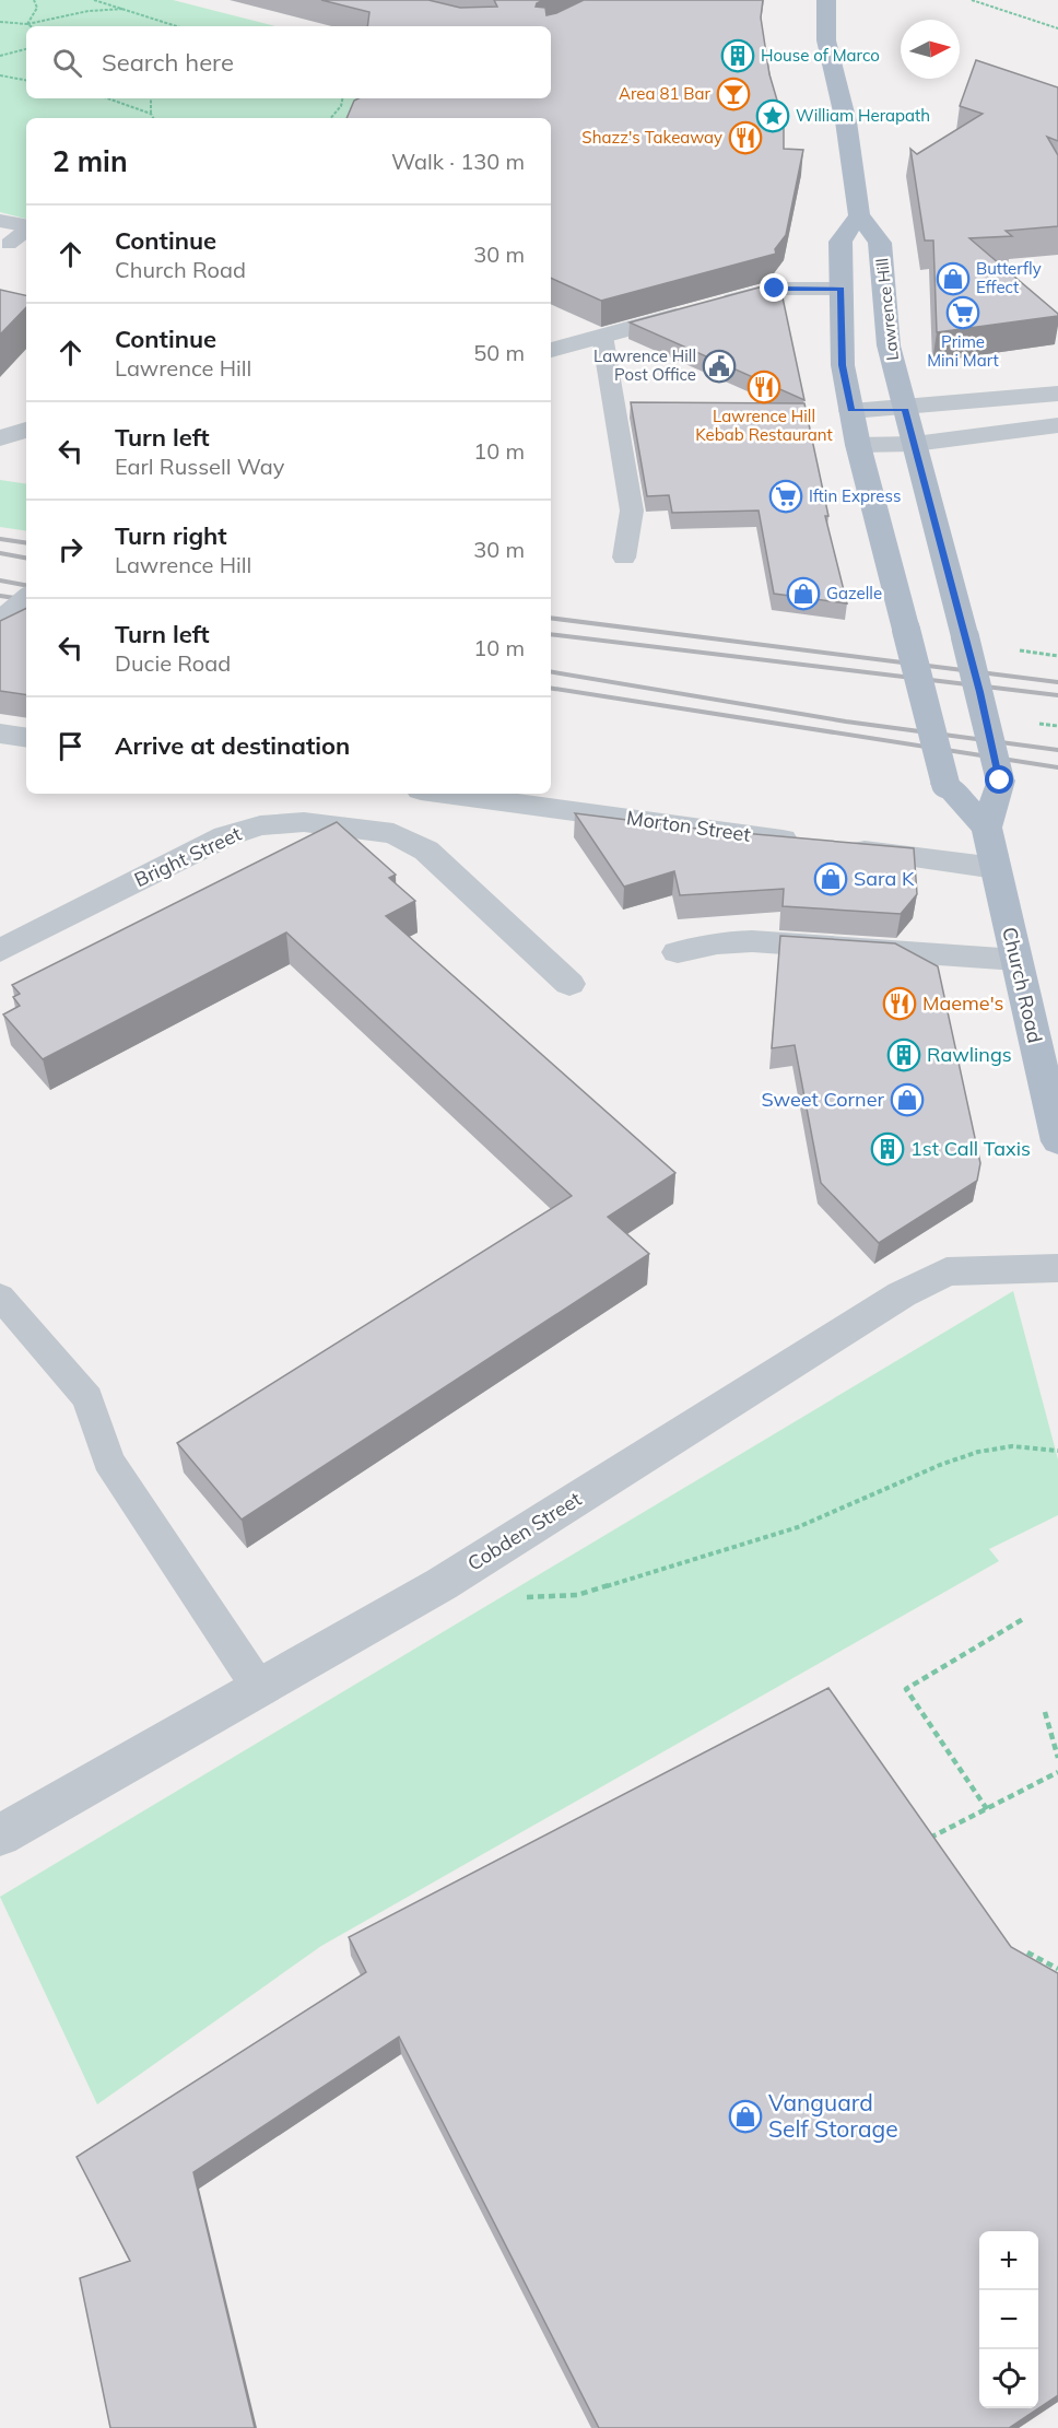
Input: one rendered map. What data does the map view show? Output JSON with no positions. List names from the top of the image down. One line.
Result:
{"streets":{"main road":["Lawrence Hill","Church Road"],"street":["Morton Street","Bright Street","Cobden Street"]},"crossings":[["Lawrence Hill","Church Road"],["Morton Street","Church Road"]],"places":{"building":["House of Marco","Rawlings","1st Call Taxis"],"bar":["Area 81 Bar"],"place":["William Herapath"],"restaurant":["Shazz's Takeaway","Lawrence Hill Kebab Restaurant","Maeme's"],"shop":["Butterfly Effect","Gazelle","Sara K","Sweet Corner","Vanguard Self Storage"],"supermarket":["Prime Mini Mart","Iftin Express"],"public building":["Lawrence Hill Post Office"]},"north":"right","page":{"search":"Search here","heading":["2 min","Walk · 130 m"],"list":[["Continue","Church Road","30 m"],["Continue","Lawrence Hill","50 m"],["Turn left","Earl Russell Way","10 m"],["Turn right","Lawrence Hill","30 m"],["Turn left","Ducie Road","10 m"],"Arrive at destination"],"map_buttons":["+","−"]}}
